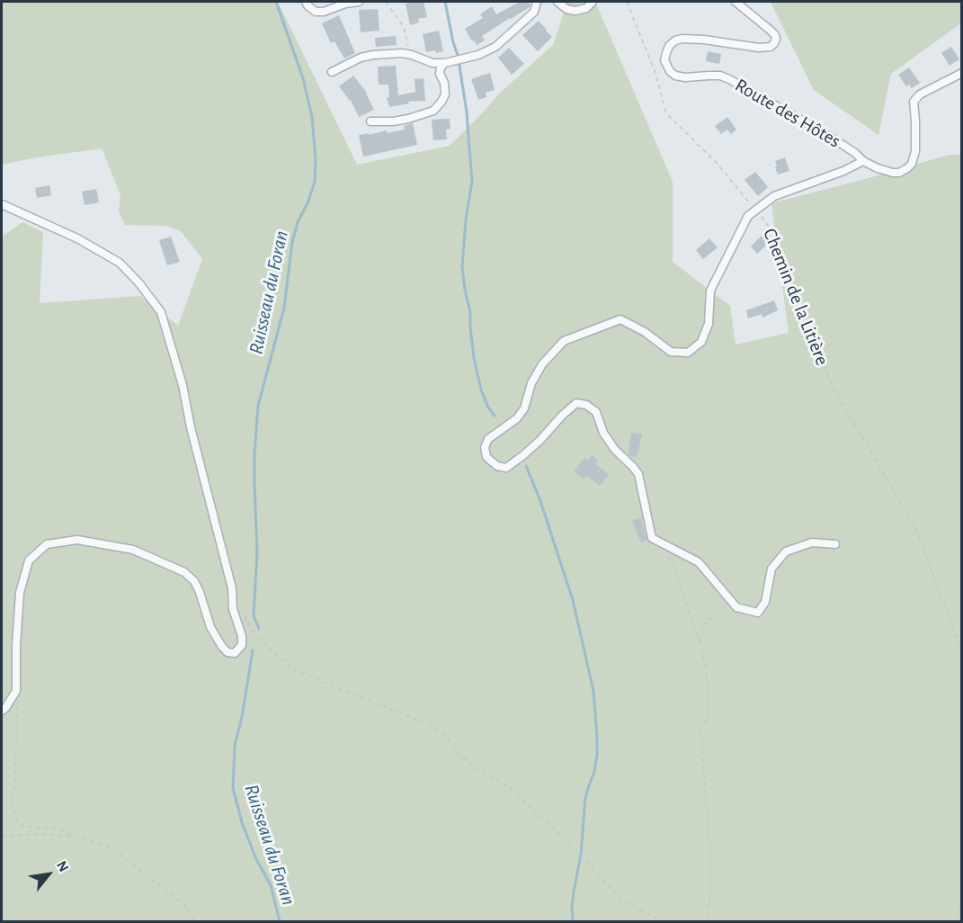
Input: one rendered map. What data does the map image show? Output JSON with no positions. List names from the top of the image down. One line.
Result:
{"streets":{"street":["Route des Hôtes"],"path":["Chemin de la Litière"]},"water":["Ruisseau du Foran"],"north":"top right"}
